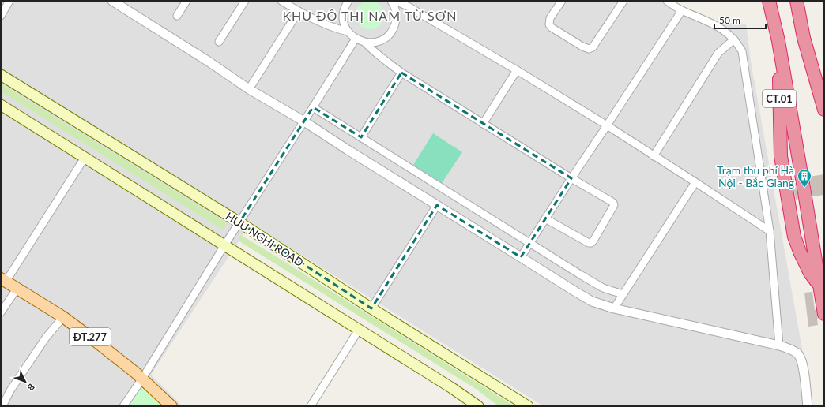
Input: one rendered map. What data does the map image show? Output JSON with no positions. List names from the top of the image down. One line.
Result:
{"streets":{"highway":["CT.01"],"main road":["HUU NGHI ROAD","ĐT.277"]},"districts":["KHU ĐÔ THỊ NAM TỪ SƠN"],"places":{"building":["Trạm thu phí Hà Nội - Bắc Giang"]},"scale_bar":"50 m","north":"bottom right"}
